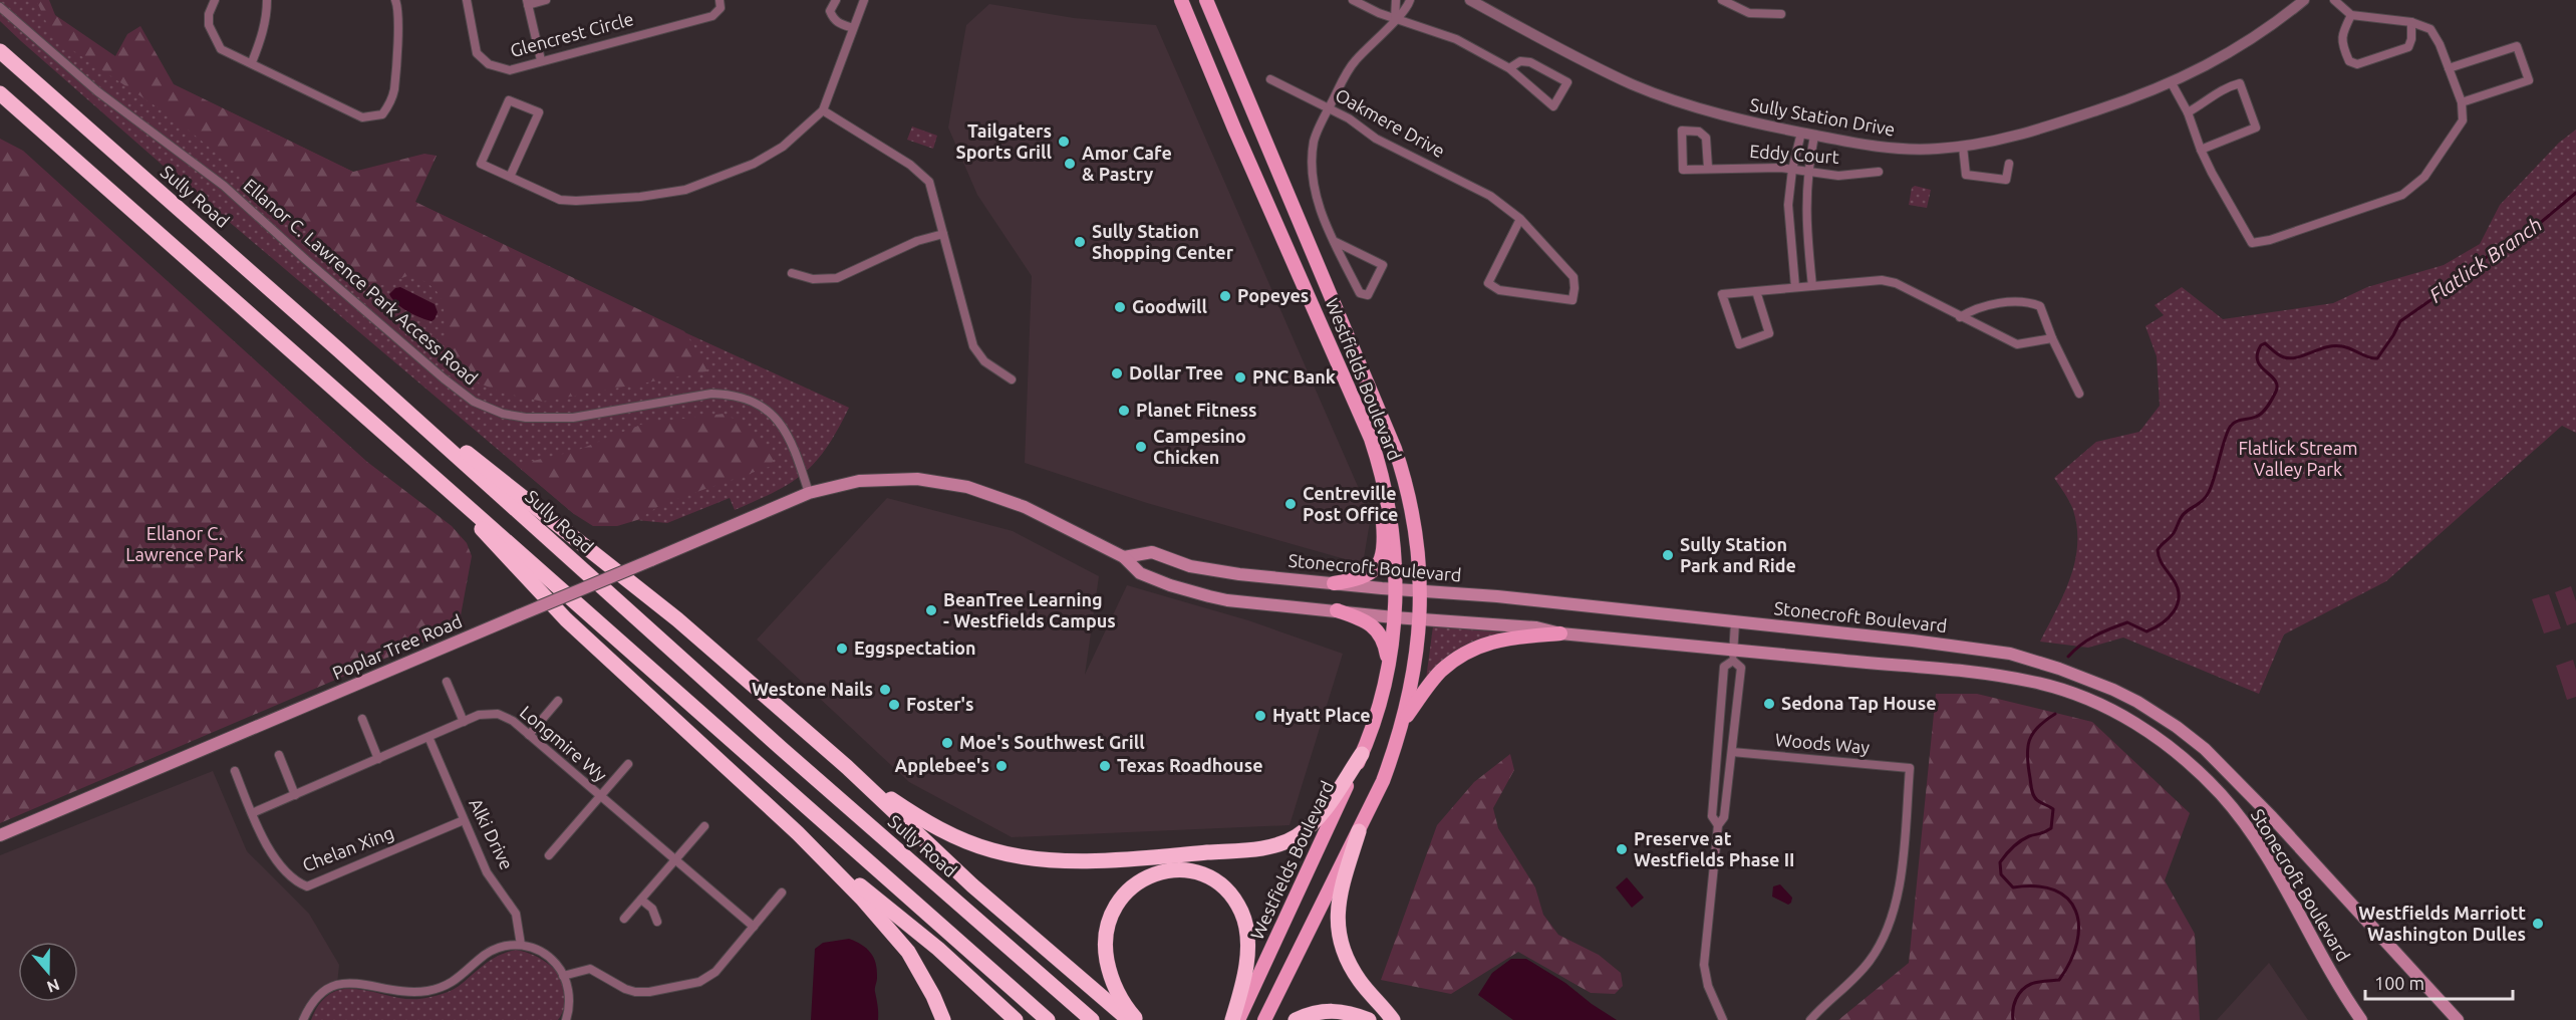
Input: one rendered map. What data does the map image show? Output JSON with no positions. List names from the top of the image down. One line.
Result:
{"streets":{"highway":["Sully Road"],"main road":["Westfields Boulevard","Stonecroft Boulevard","Poplar Tree Road"],"street":["Glencrest Circle","Sully Station Drive","Oakmere Drive","Eddy Court","Ellanor C. Lawrence Park Access Road","Longmire Wy","Woods Way","Alki Drive","Chelan Xing"]},"crossings":[["Ellanor C. Lawrence Park Access Road","Stonecroft Boulevard"],["Ellanor C. Lawrence Park Access Road","Poplar Tree Road"],["Westfields Boulevard","Stonecroft Boulevard"],["Stonecroft Boulevard","Poplar Tree Road"],["Longmire Wy","Alki Drive"],["Longmire Wy","Chelan Xing"],["Alki Drive","Chelan Xing"]],"water":["Flatlick Branch"],"parks":["Flatlick Stream Valley Park","Ellanor C. Lawrence Park"],"places":["Tailgaters Sports Grill","Amor Cafe & Pastry","Sully Station Shopping Center","Popeyes","Goodwill","Dollar Tree","PNC Bank","Planet Fitness","Campesino Chicken","Centreville Post Office","Sully Station Park and Ride","BeanTree Learning - Westfields Campus","Eggspectation","Westone Nails","Sedona Tap House","Foster's","Hyatt Place","Moe's Southwest Grill","Applebee's","Texas Roadhouse","Preserve at Westfields Phase II","Westfields Marriott Washington Dulles"],"scale_bar":"100 m","north":"bottom"}
